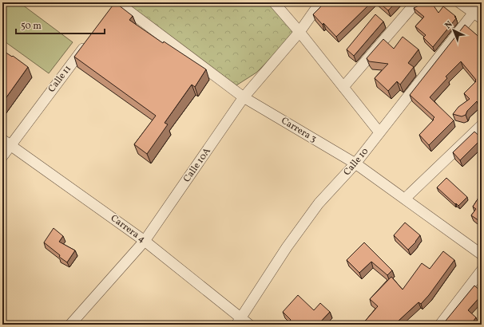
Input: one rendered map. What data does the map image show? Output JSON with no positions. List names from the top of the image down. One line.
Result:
{"streets":{"street":["Calle 11","Carrera 3","Calle 10","Calle 10A","Carrera 4"]},"crossings":[["Calle 11","Carrera 4"],["Carrera 3","Calle 10"],["Carrera 3","Calle 10A"],["Calle 10","Carrera 4"],["Calle 10A","Carrera 4"]],"scale_bar":"50 m","north":"top left"}
